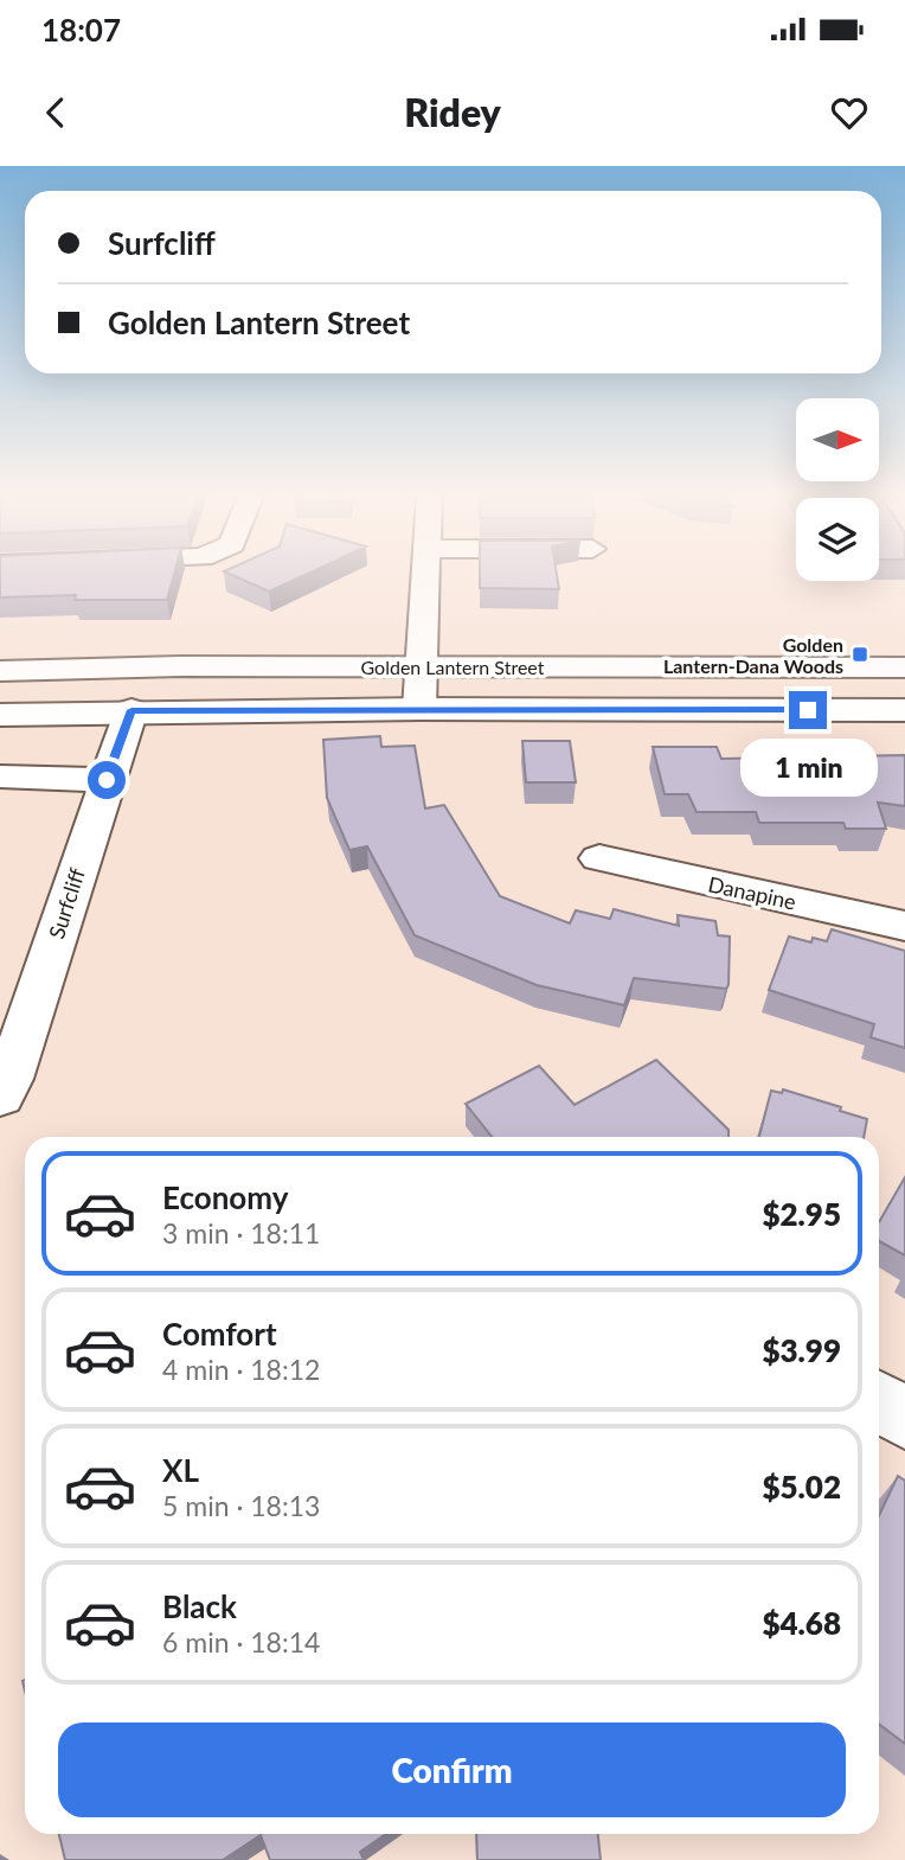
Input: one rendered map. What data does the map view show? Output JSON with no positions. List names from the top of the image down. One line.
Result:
{"streets":{"street":["Golden Lantern Street","Danapine","Surfcliff"]},"crossings":[["Golden Lantern Street","Surfcliff"]],"places":{"transit":["Golden Lantern-Dana Woods"]},"north":"right","page":{"status":"18:07","header":"Ridey","banner":["Surfcliff","Golden Lantern Street"],"bubble":"1 min","list":[{"name":"Economy","note":"3 min · 18:11","value":"$2.95"},{"name":"Comfort","note":"4 min · 18:12","value":"$3.99"},{"name":"XL","note":"5 min · 18:13","value":"$5.02"},{"name":"Black","note":"6 min · 18:14","value":"$4.68"}],"buttons":"Confirm"}}
